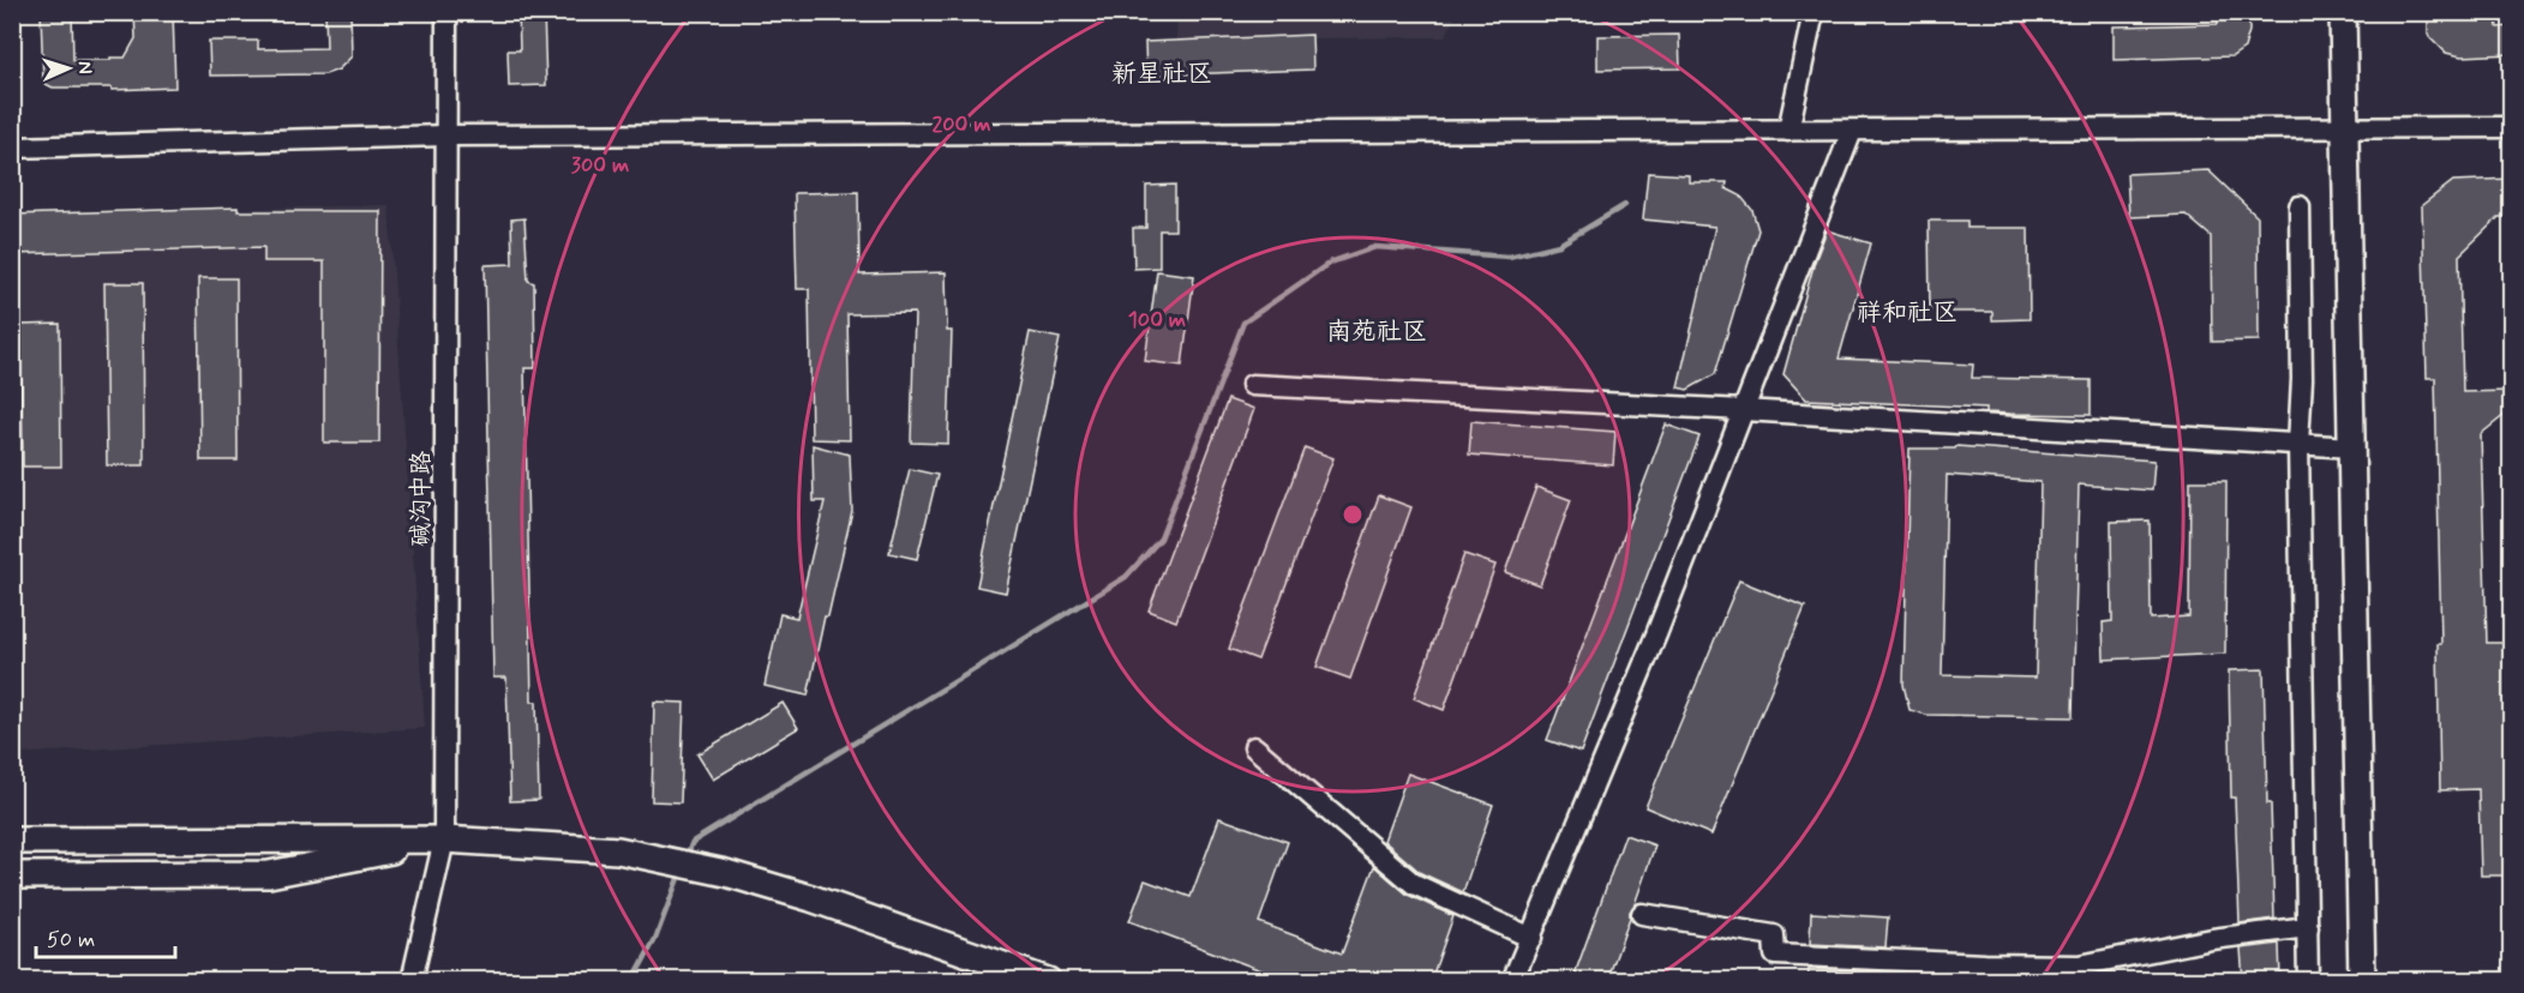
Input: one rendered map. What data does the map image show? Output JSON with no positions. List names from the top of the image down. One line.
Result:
{"streets":{"street":["碱沟中路"]},"districts":["新星社区","祥和社区","南苑社区"],"scale_bar":"50 m","north":"right","rings":["200 m","300 m","100 m"]}
